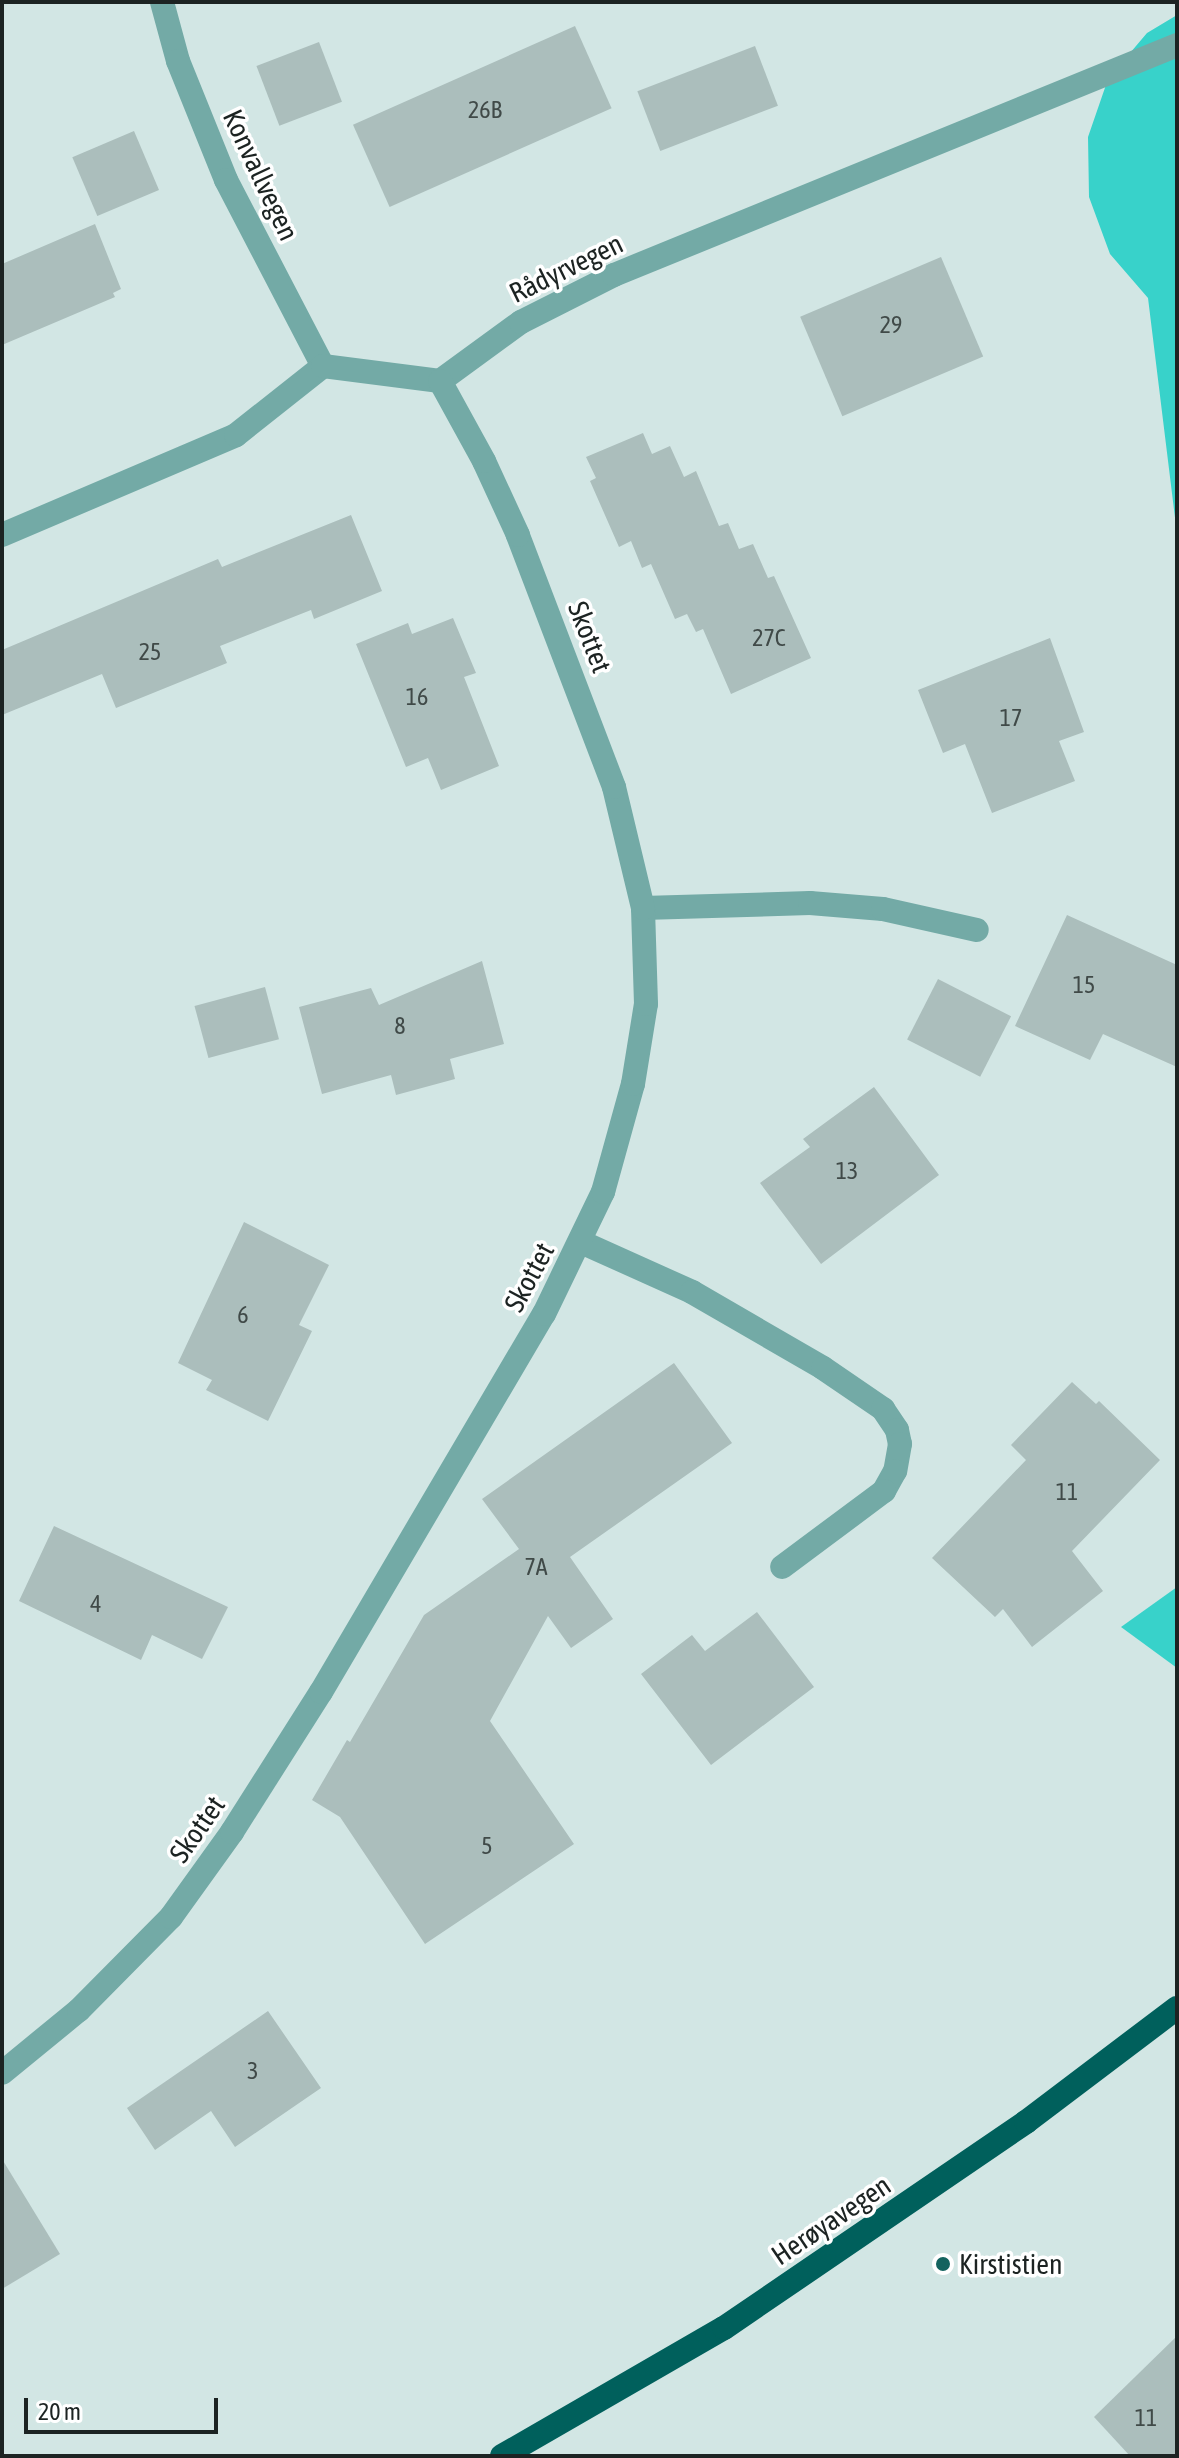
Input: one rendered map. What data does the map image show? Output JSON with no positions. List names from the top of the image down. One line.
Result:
{"streets":{"highway":["Herøyavegen"],"street":["Konvallvegen","Rådyrvegen","Skottet"]},"crossings":[["Rådyrvegen","Skottet"]],"places":["Kirstistien"],"house_numbers":["26B","29","27C","25","16","17","15","8","13","6","11","7A","4","5","3","11"],"scale_bar":"20 m"}
